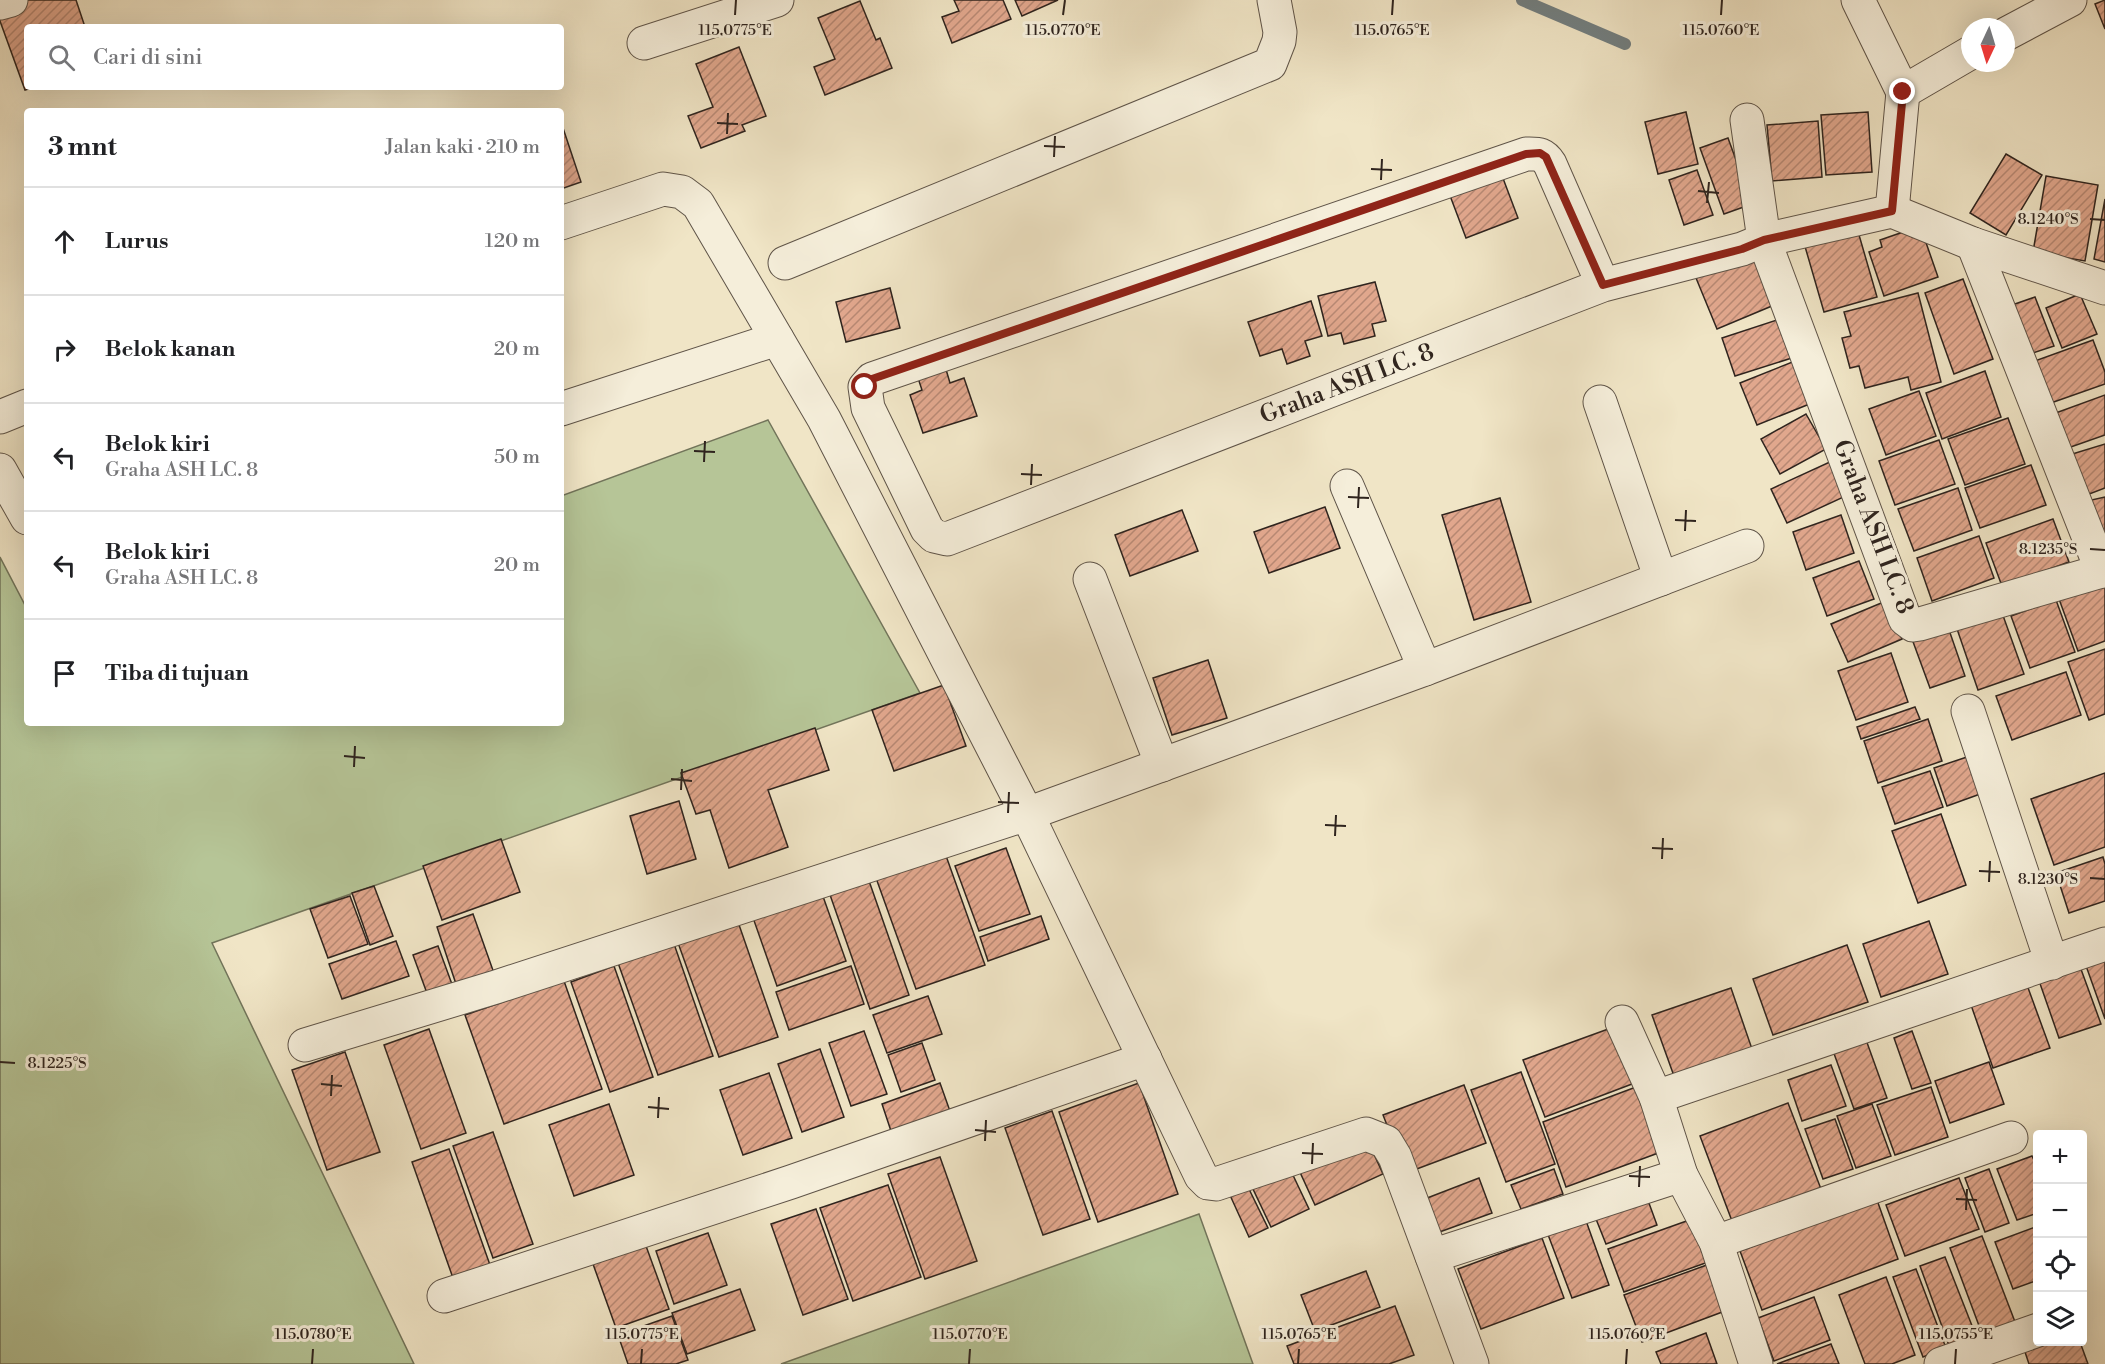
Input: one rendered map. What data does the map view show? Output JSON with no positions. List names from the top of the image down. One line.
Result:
{"streets":{"street":["Graha ASH LC. 8"]},"north":"bottom","page":{"search":"Cari di sini","heading":["3 mnt","Jalan kaki · 210 m"],"list":[["Lurus","120 m"],["Belok kanan","20 m"],["Belok kiri","Graha ASH LC. 8","50 m"],["Belok kiri","Graha ASH LC. 8","20 m"],"Tiba di tujuan"],"map_buttons":["+","−"]},"coordinates":["115.0775°E","115.0770°E","115.0765°E","115.0760°E","8.1240°S","8.1235°S","8.1230°S","8.1225°S","115.0780°E","115.0755°E"]}
